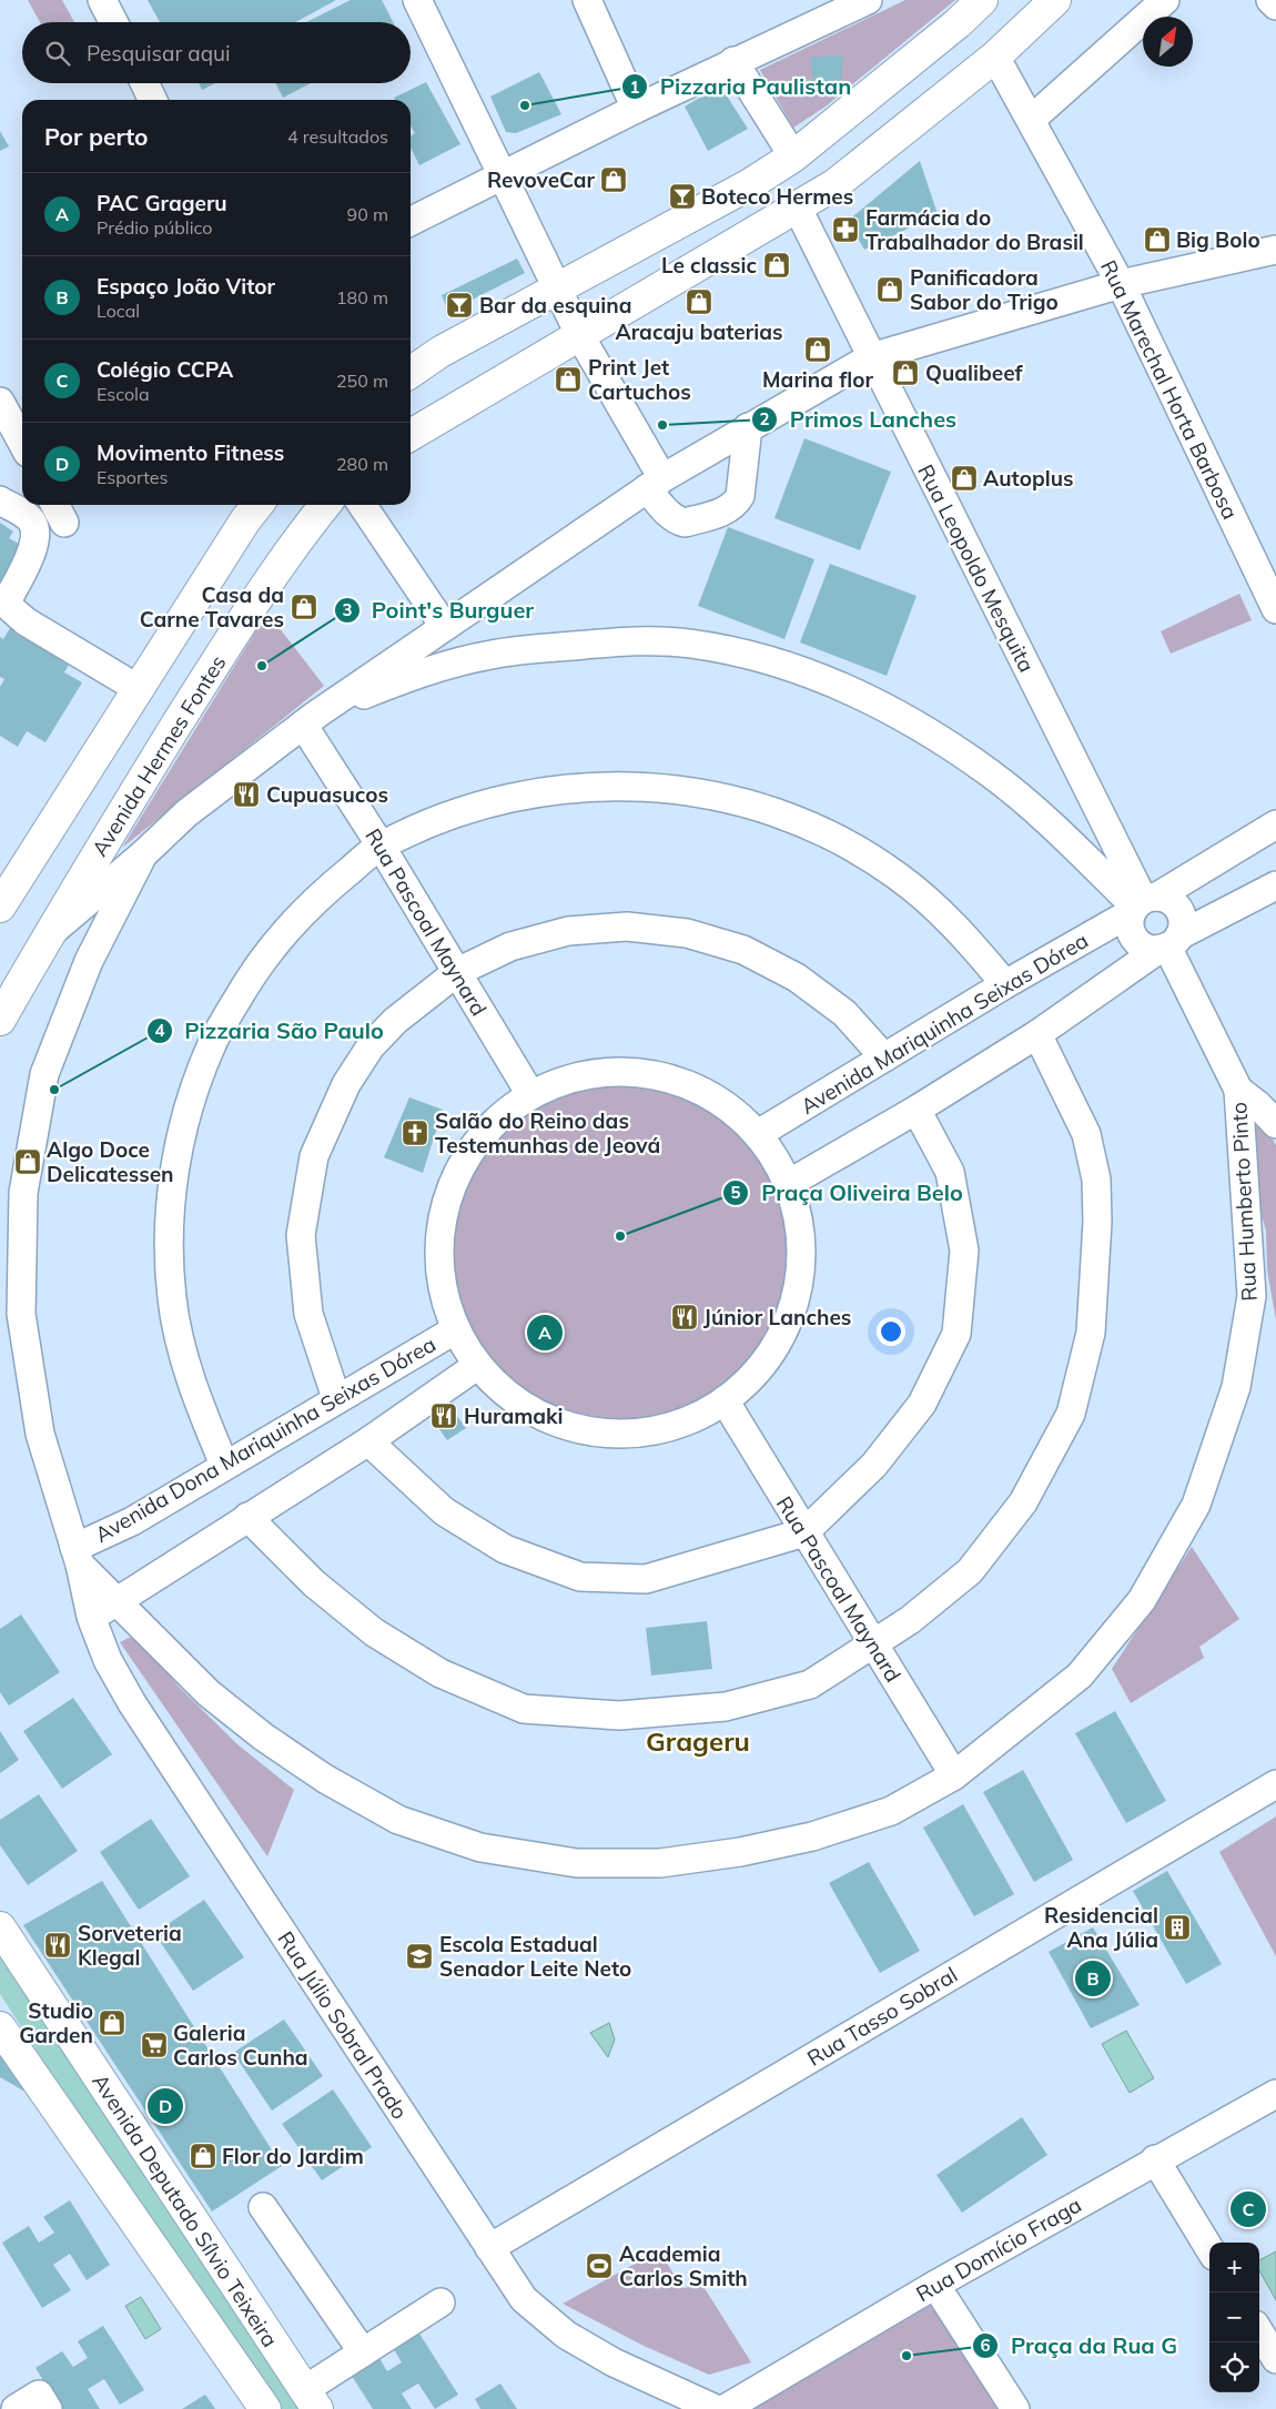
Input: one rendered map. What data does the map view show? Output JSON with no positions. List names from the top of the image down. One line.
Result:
{"streets":{"main road":["Avenida Hermes Fontes","Avenida Deputado Sílvio Teixeira"],"street":["Rua Marechal Horta Barbosa","Rua Leopoldo Mesquita","Rua Pascoal Maynard","Avenida Mariquinha Seixas Dórea","Rua Humberto Pinto","Avenida Dona Mariquinha Seixas Dórea","Rua Tasso Sobral","Rua Júlio Sobral Prado","Rua Domício Fraga"]},"crossings":[["Rua Leopoldo Mesquita","Avenida Mariquinha Seixas Dórea"],["Rua Pascoal Maynard","Rua Humberto Pinto"],["Rua Humberto Pinto","Avenida Dona Mariquinha Seixas Dórea"],["Rua Humberto Pinto","Rua Júlio Sobral Prado"],["Avenida Dona Mariquinha Seixas Dórea","Rua Júlio Sobral Prado"],["Rua Tasso Sobral","Rua Júlio Sobral Prado"]],"districts":["Grageru"],"places":{"other":["Pizzaria Paulistan","Primos Lanches","Point's Burguer","Pizzaria São Paulo","Praça Oliveira Belo","Praça da Rua G"],"shop":["RevoveCar","Big Bolo","Le classic","Panificadora Sabor do Trigo","Aracaju baterias","Marina flor","Qualibeef","Print Jet Cartuchos","Autoplus","Casa da Carne Tavares","Algo Doce Delicatessen","Studio Garden","Flor do Jardim"],"bar":["Boteco Hermes","Bar da esquina"],"pharmacy":["Farmácia do Trabalhador do Brasil"],"restaurant":["Cupuasucos","Júnior Lanches","Huramaki","Sorveteria Klegal"],"church":["Salão do Reino das Testemunhas de Jeová"],"building":["Residencial Ana Júlia"],"school or university":["Escola Estadual Senador Leite Neto"],"supermarket":["Galeria Carlos Cunha"],"sports":["Academia Carlos Smith"]},"north":"top right","page":{"search":"Pesquisar aqui","heading":["Por perto","4 resultados"],"list":[{"mark":"A","name":"PAC Grageru","note":"Prédio público","value":"90 m"},{"mark":"B","name":"Espaço João Vitor","note":"Local","value":"180 m"},{"mark":"C","name":"Colégio CCPA","note":"Escola","value":"250 m"},{"mark":"D","name":"Movimento Fitness","note":"Esportes","value":"280 m"}],"pins":["A","B","D","C"],"map_buttons":["+","−"]}}
